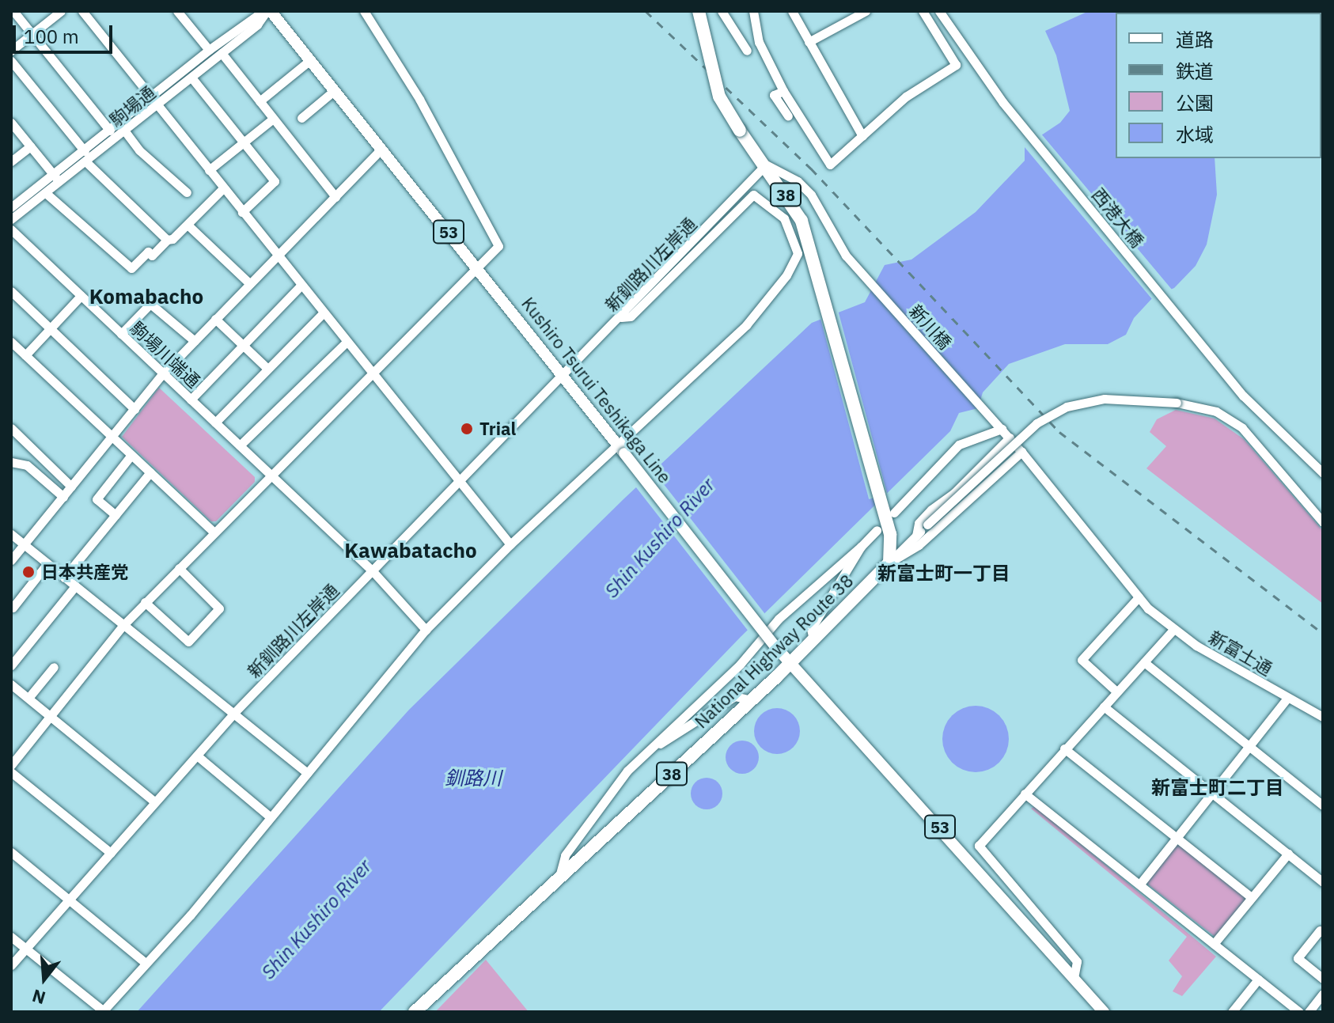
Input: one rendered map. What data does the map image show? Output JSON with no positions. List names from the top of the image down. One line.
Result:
{"streets":{"highway":["38","National Highway Route 38"],"main road":["53","Kushiro Tsurui Teshikaga Line"],"street":["駒場通","西港大橋","新釧路川左岸通","新川橋","駒場川端通","新富士通"]},"crossings":[["駒場通","Kushiro Tsurui Teshikaga Line"],["38","新釧路川左岸通"],["38","新川橋"],["38","National Highway Route 38"],["新釧路川左岸通","新川橋"],["新釧路川左岸通","駒場川端通"],["新釧路川左岸通","Kushiro Tsurui Teshikaga Line"],["新川橋","新富士通"],["Kushiro Tsurui Teshikaga Line","National Highway Route 38"]],"districts":["Komabacho","Kawabatacho","新富士町一丁目","新富士町二丁目"],"water":["Shin Kushiro River","釧路川"],"places":["Trial","日本共産党"],"legend":["道路","鉄道","公園","水域"],"scale_bar":"100 m","north":"bottom"}
